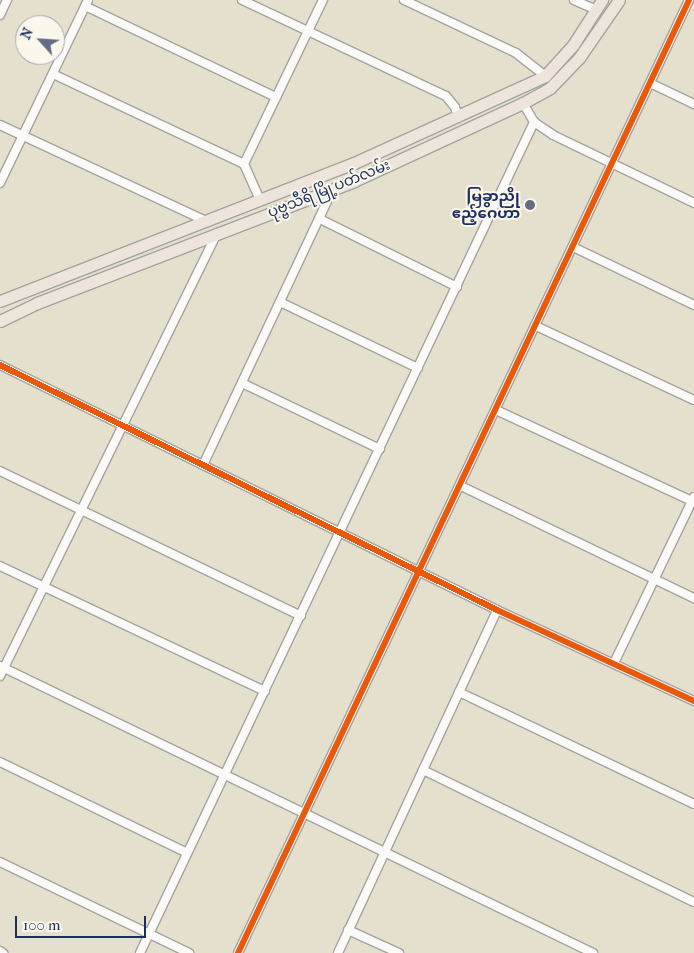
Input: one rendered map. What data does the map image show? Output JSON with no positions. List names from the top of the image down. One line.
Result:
{"streets":{"main road":["ပုဗ္ဗသီရိ မြို့ပတ်လမ်း"]},"places":["မြခွာညို ဧည့်ဂေဟာ"],"scale_bar":"100 m","north":"top left"}
